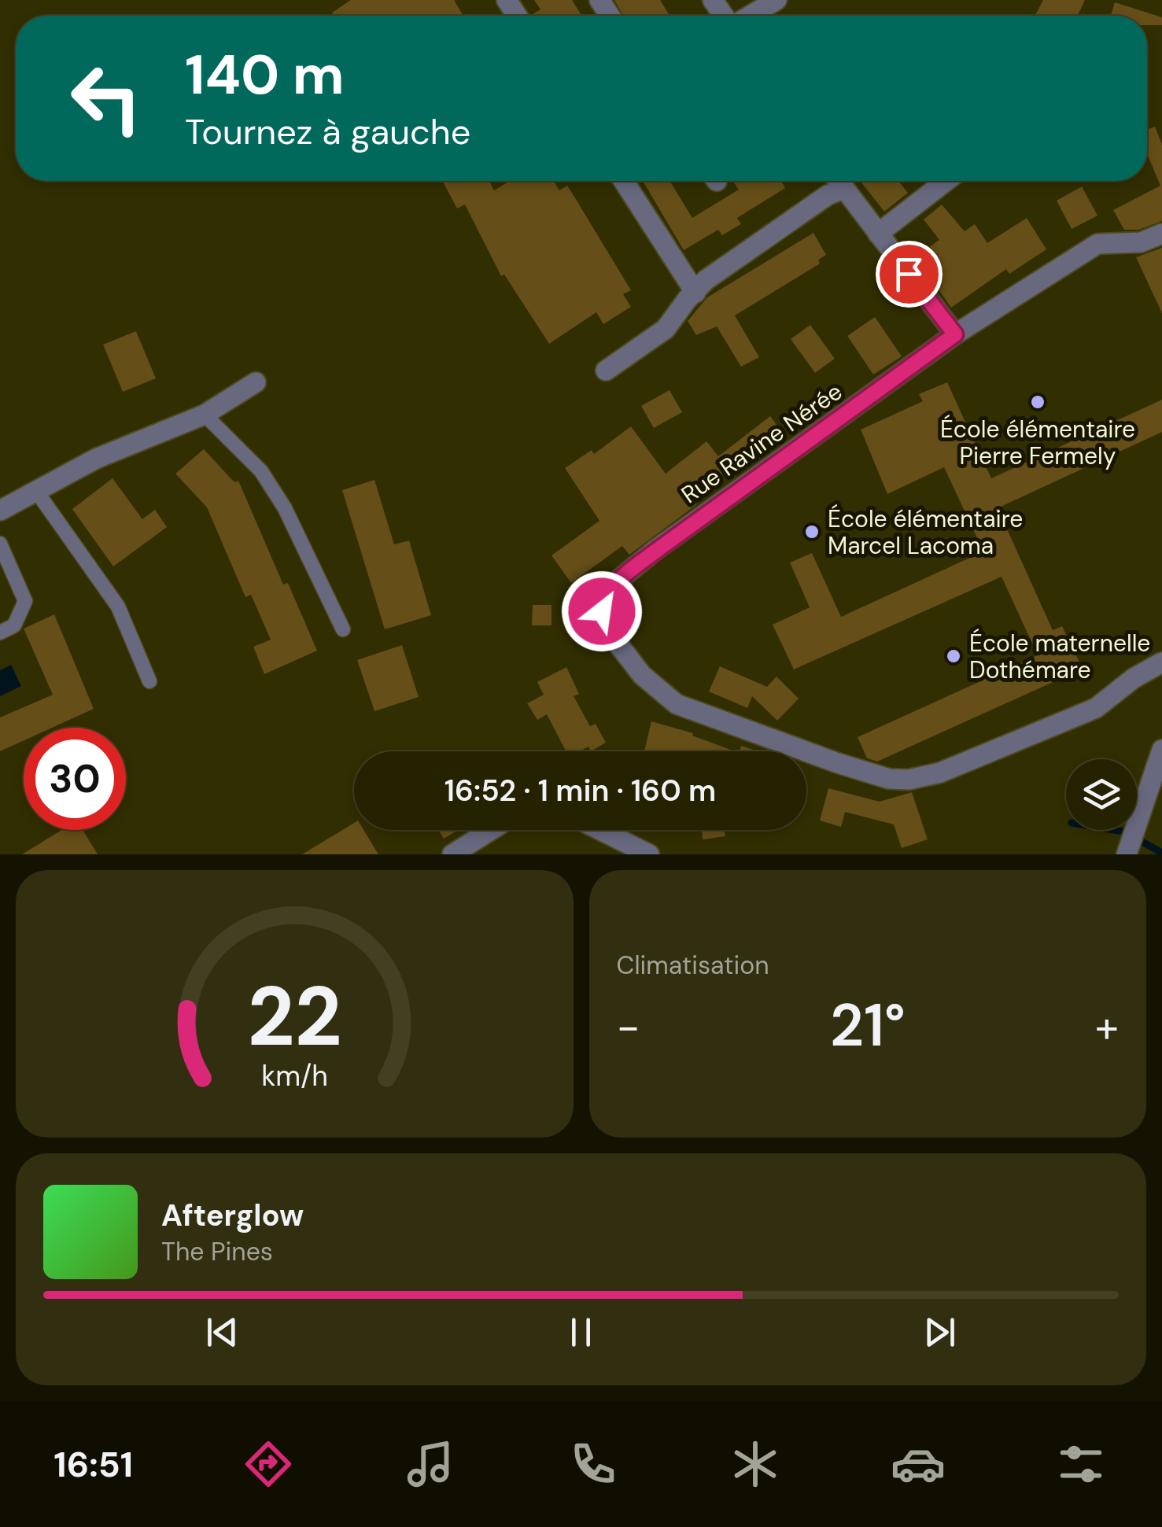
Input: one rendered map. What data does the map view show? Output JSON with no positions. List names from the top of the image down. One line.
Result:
{"streets":{"street":["Rue Ravine Nérée"]},"places":["École élémentaire Pierre Fermely","École élémentaire Marcel Lacoma","École maternelle Dothémare"],"page":{"turn":["140 m","Tournez à gauche"],"limit":"30","trip":"16:52 · 1 min · 160 m","tile":"Climatisation","heat":["−","21°","+"],"song":["Afterglow","The Pines"],"tabs":"16:51","gauge":["22","km/h"]}}
